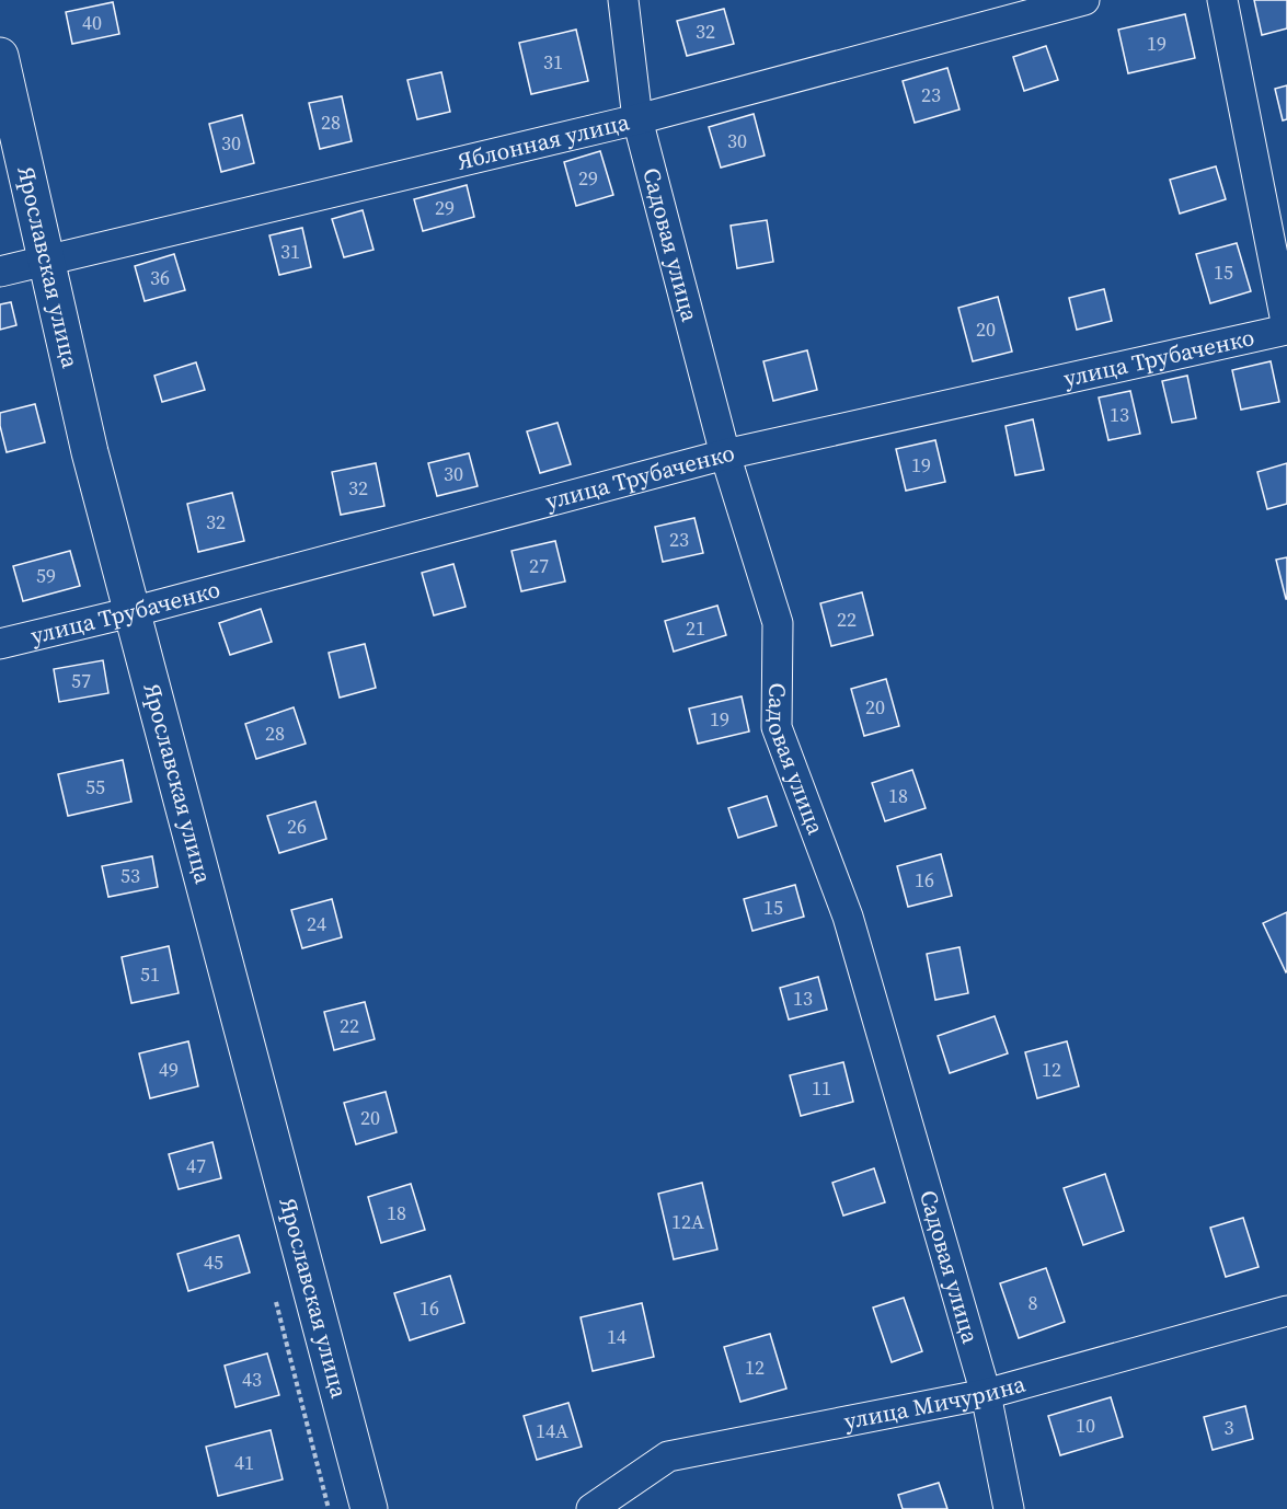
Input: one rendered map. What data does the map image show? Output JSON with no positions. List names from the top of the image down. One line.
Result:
{"streets":{"street":["Яблонная улица","Садовая улица","Ярославская улица","улица Трубаченко","улица Мичурина"]},"crossings":[["Яблонная улица","Садовая улица"],["Яблонная улица","Ярославская улица"],["Садовая улица","улица Трубаченко"],["Садовая улица","улица Мичурина"],["Ярославская улица","улица Трубаченко"]],"house_numbers":["40","32","19","31","23","28","30","30","29","29","31","15","36","20","13","19","30","32","32","23","27","59","22","21","57","20","19","28","55","18","26","53","16","15","24","51","13","22","49","12","11","20","47","18","12А","45","8","16","14","12","43","10","3","14А","41"]}
